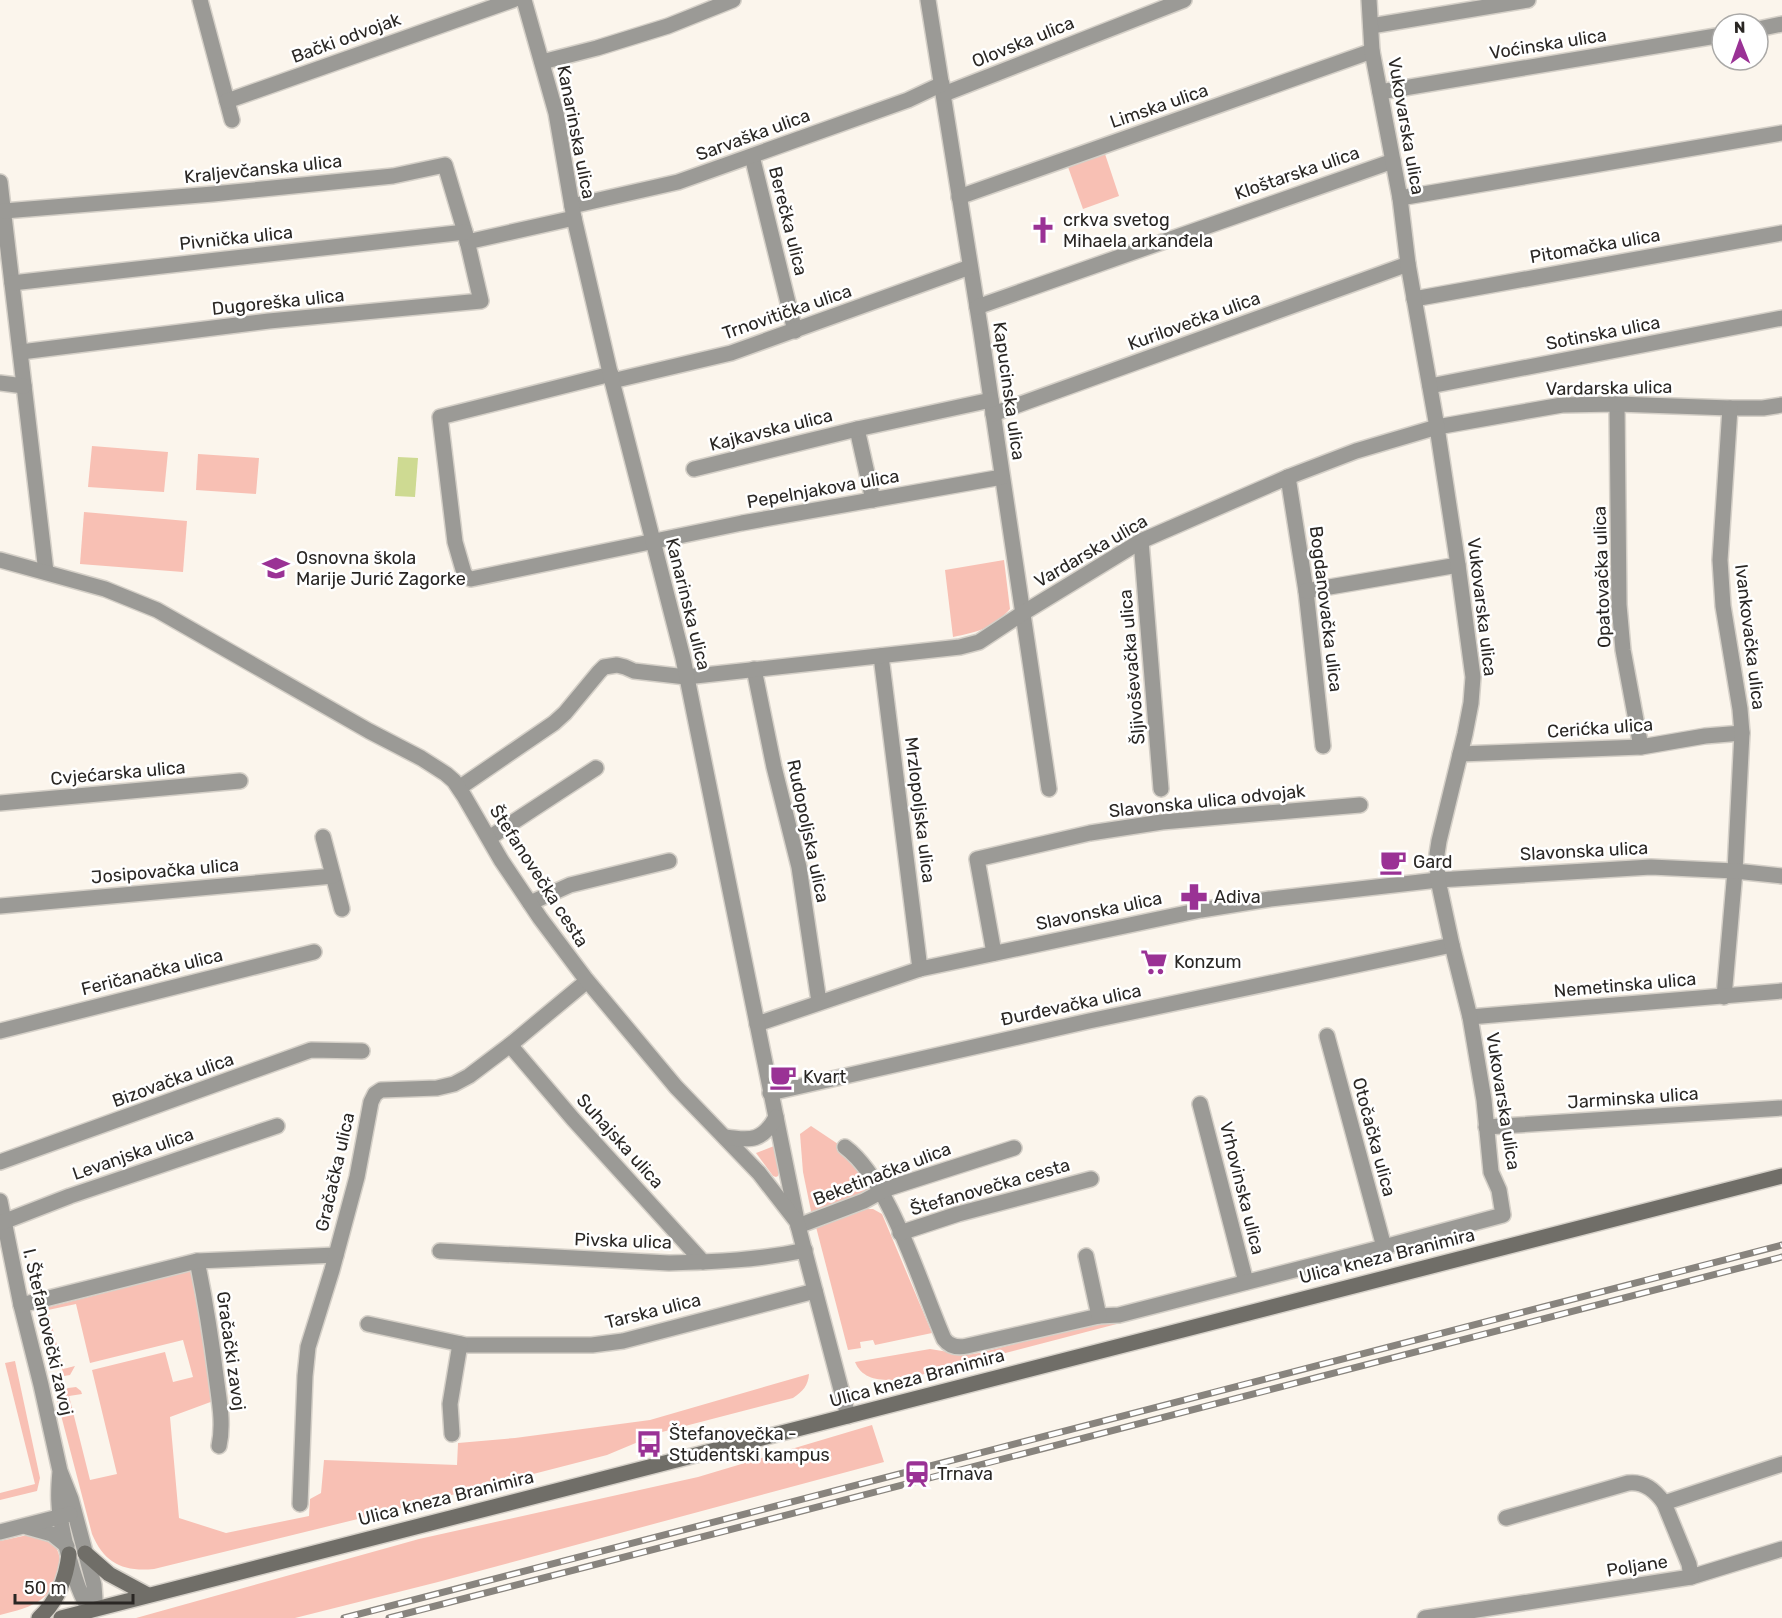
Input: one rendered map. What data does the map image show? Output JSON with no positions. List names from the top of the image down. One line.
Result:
{"streets":{"main road":["Ulica kneza Branimira"],"street":["Bački odvojak","Olovska ulica","Voćinska ulica","Limska ulica","Vukovarska ulica","Kanarinska ulica","Sarvaška ulica","Kraljevčanska ulica","Kloštarska ulica","Berečka ulica","Pivnička ulica","Pitomačka ulica","Dugoreška ulica","Trnovitička ulica","Kurilovečka ulica","Sotinska ulica","Vardarska ulica","Kapucinska ulica","Kajkavska ulica","Pepelnjakova ulica","Opatovačka ulica","Bogdanovačka ulica","Ivankovačka ulica","Šljivoševačka ulica","Cerićka ulica","Cvjećarska ulica","Slavonska ulica odvojak","Mrzlopoljska ulica","Rudopoljska ulica","Slavonska ulica","Josipovačka ulica","Štefanovečka cesta","Feričanačka ulica","Nemetinska ulica","Đurđevačka ulica","Bizovačka ulica","Jarminska ulica","Otočačka ulica","Suhajska ulica","Levanjska ulica","Gračačka ulica","Beketinačka ulica","Vrhovinska ulica","Pivska ulica","Tarska ulica","I. Štefanovečki zavoj","Gračački zavoj","Poljane"]},"crossings":[["Olovska ulica","Sarvaška ulica"],["Olovska ulica","Kapucinska ulica"],["Voćinska ulica","Vukovarska ulica"],["Limska ulica","Vukovarska ulica"],["Limska ulica","Kapucinska ulica"],["Vukovarska ulica","Kloštarska ulica"],["Vukovarska ulica","Pitomačka ulica"],["Vukovarska ulica","Kurilovečka ulica"],["Vukovarska ulica","Sotinska ulica"],["Vukovarska ulica","Vardarska ulica"],["Vukovarska ulica","Cerićka ulica"],["Vukovarska ulica","Slavonska ulica"],["Vukovarska ulica","Nemetinska ulica"],["Vukovarska ulica","Đurđevačka ulica"],["Vukovarska ulica","Jarminska ulica"],["Vukovarska ulica","Ulica kneza Branimira"],["Kanarinska ulica","Sarvaška ulica"],["Kanarinska ulica","Pivnička ulica"],["Kanarinska ulica","Trnovitička ulica"],["Kanarinska ulica","Vardarska ulica"],["Kanarinska ulica","Pepelnjakova ulica"],["Kanarinska ulica","Slavonska ulica"],["Kanarinska ulica","Štefanovečka cesta"],["Kanarinska ulica","Đurđevačka ulica"],["Kanarinska ulica","Beketinačka ulica"],["Sarvaška ulica","Berečka ulica"],["Sarvaška ulica","Pivnička ulica"],["Sarvaška ulica","Kapucinska ulica"],["Kraljevčanska ulica","Pivnička ulica"],["Kraljevčanska ulica","Dugoreška ulica"],["Kloštarska ulica","Kapucinska ulica"],["Berečka ulica","Trnovitička ulica"],["Pivnička ulica","Dugoreška ulica"],["Trnovitička ulica","Kapucinska ulica"],["Trnovitička ulica","Pepelnjakova ulica"],["Kurilovečka ulica","Kapucinska ulica"],["Kurilovečka ulica","Kajkavska ulica"],["Vardarska ulica","Kapucinska ulica"],["Vardarska ulica","Opatovačka ulica"],["Vardarska ulica","Bogdanovačka ulica"],["Vardarska ulica","Ivankovačka ulica"],["Vardarska ulica","Šljivoševačka ulica"],["Vardarska ulica","Mrzlopoljska ulica"],["Vardarska ulica","Rudopoljska ulica"],["Vardarska ulica","Štefanovečka cesta"],["Kapucinska ulica","Kajkavska ulica"],["Kapucinska ulica","Pepelnjakova ulica"],["Kajkavska ulica","Pepelnjakova ulica"],["Opatovačka ulica","Cerićka ulica"],["Ivankovačka ulica","Cerićka ulica"],["Ivankovačka ulica","Slavonska ulica"],["Ivankovačka ulica","Nemetinska ulica"],["Slavonska ulica odvojak","Slavonska ulica"],["Mrzlopoljska ulica","Slavonska ulica"],["Rudopoljska ulica","Slavonska ulica"],["Štefanovečka cesta","Gračačka ulica"],["Štefanovečka cesta","Beketinačka ulica"],["Štefanovečka cesta","Pivska ulica"],["Štefanovečka cesta","Ulica kneza Branimira"],["Štefanovečka cesta","Tarska ulica"],["Otočačka ulica","Ulica kneza Branimira"],["Suhajska ulica","Gračačka ulica"],["Suhajska ulica","Pivska ulica"],["Levanjska ulica","I. Štefanovečki zavoj"],["Vrhovinska ulica","Ulica kneza Branimira"],["Ulica kneza Branimira","I. Štefanovečki zavoj"]],"places":{"church":["crkva svetog Mihaela arkanđela"],"school or university":["Osnovna škola Marije Jurić Zagorke"],"cafe":["Gard","Kvart"],"pharmacy":["Adiva"],"supermarket":["Konzum"],"bus stop":["Štefanovečka - Studentski kampus"],"station":["Trnava"]},"scale_bar":"50 m","north":"top"}
